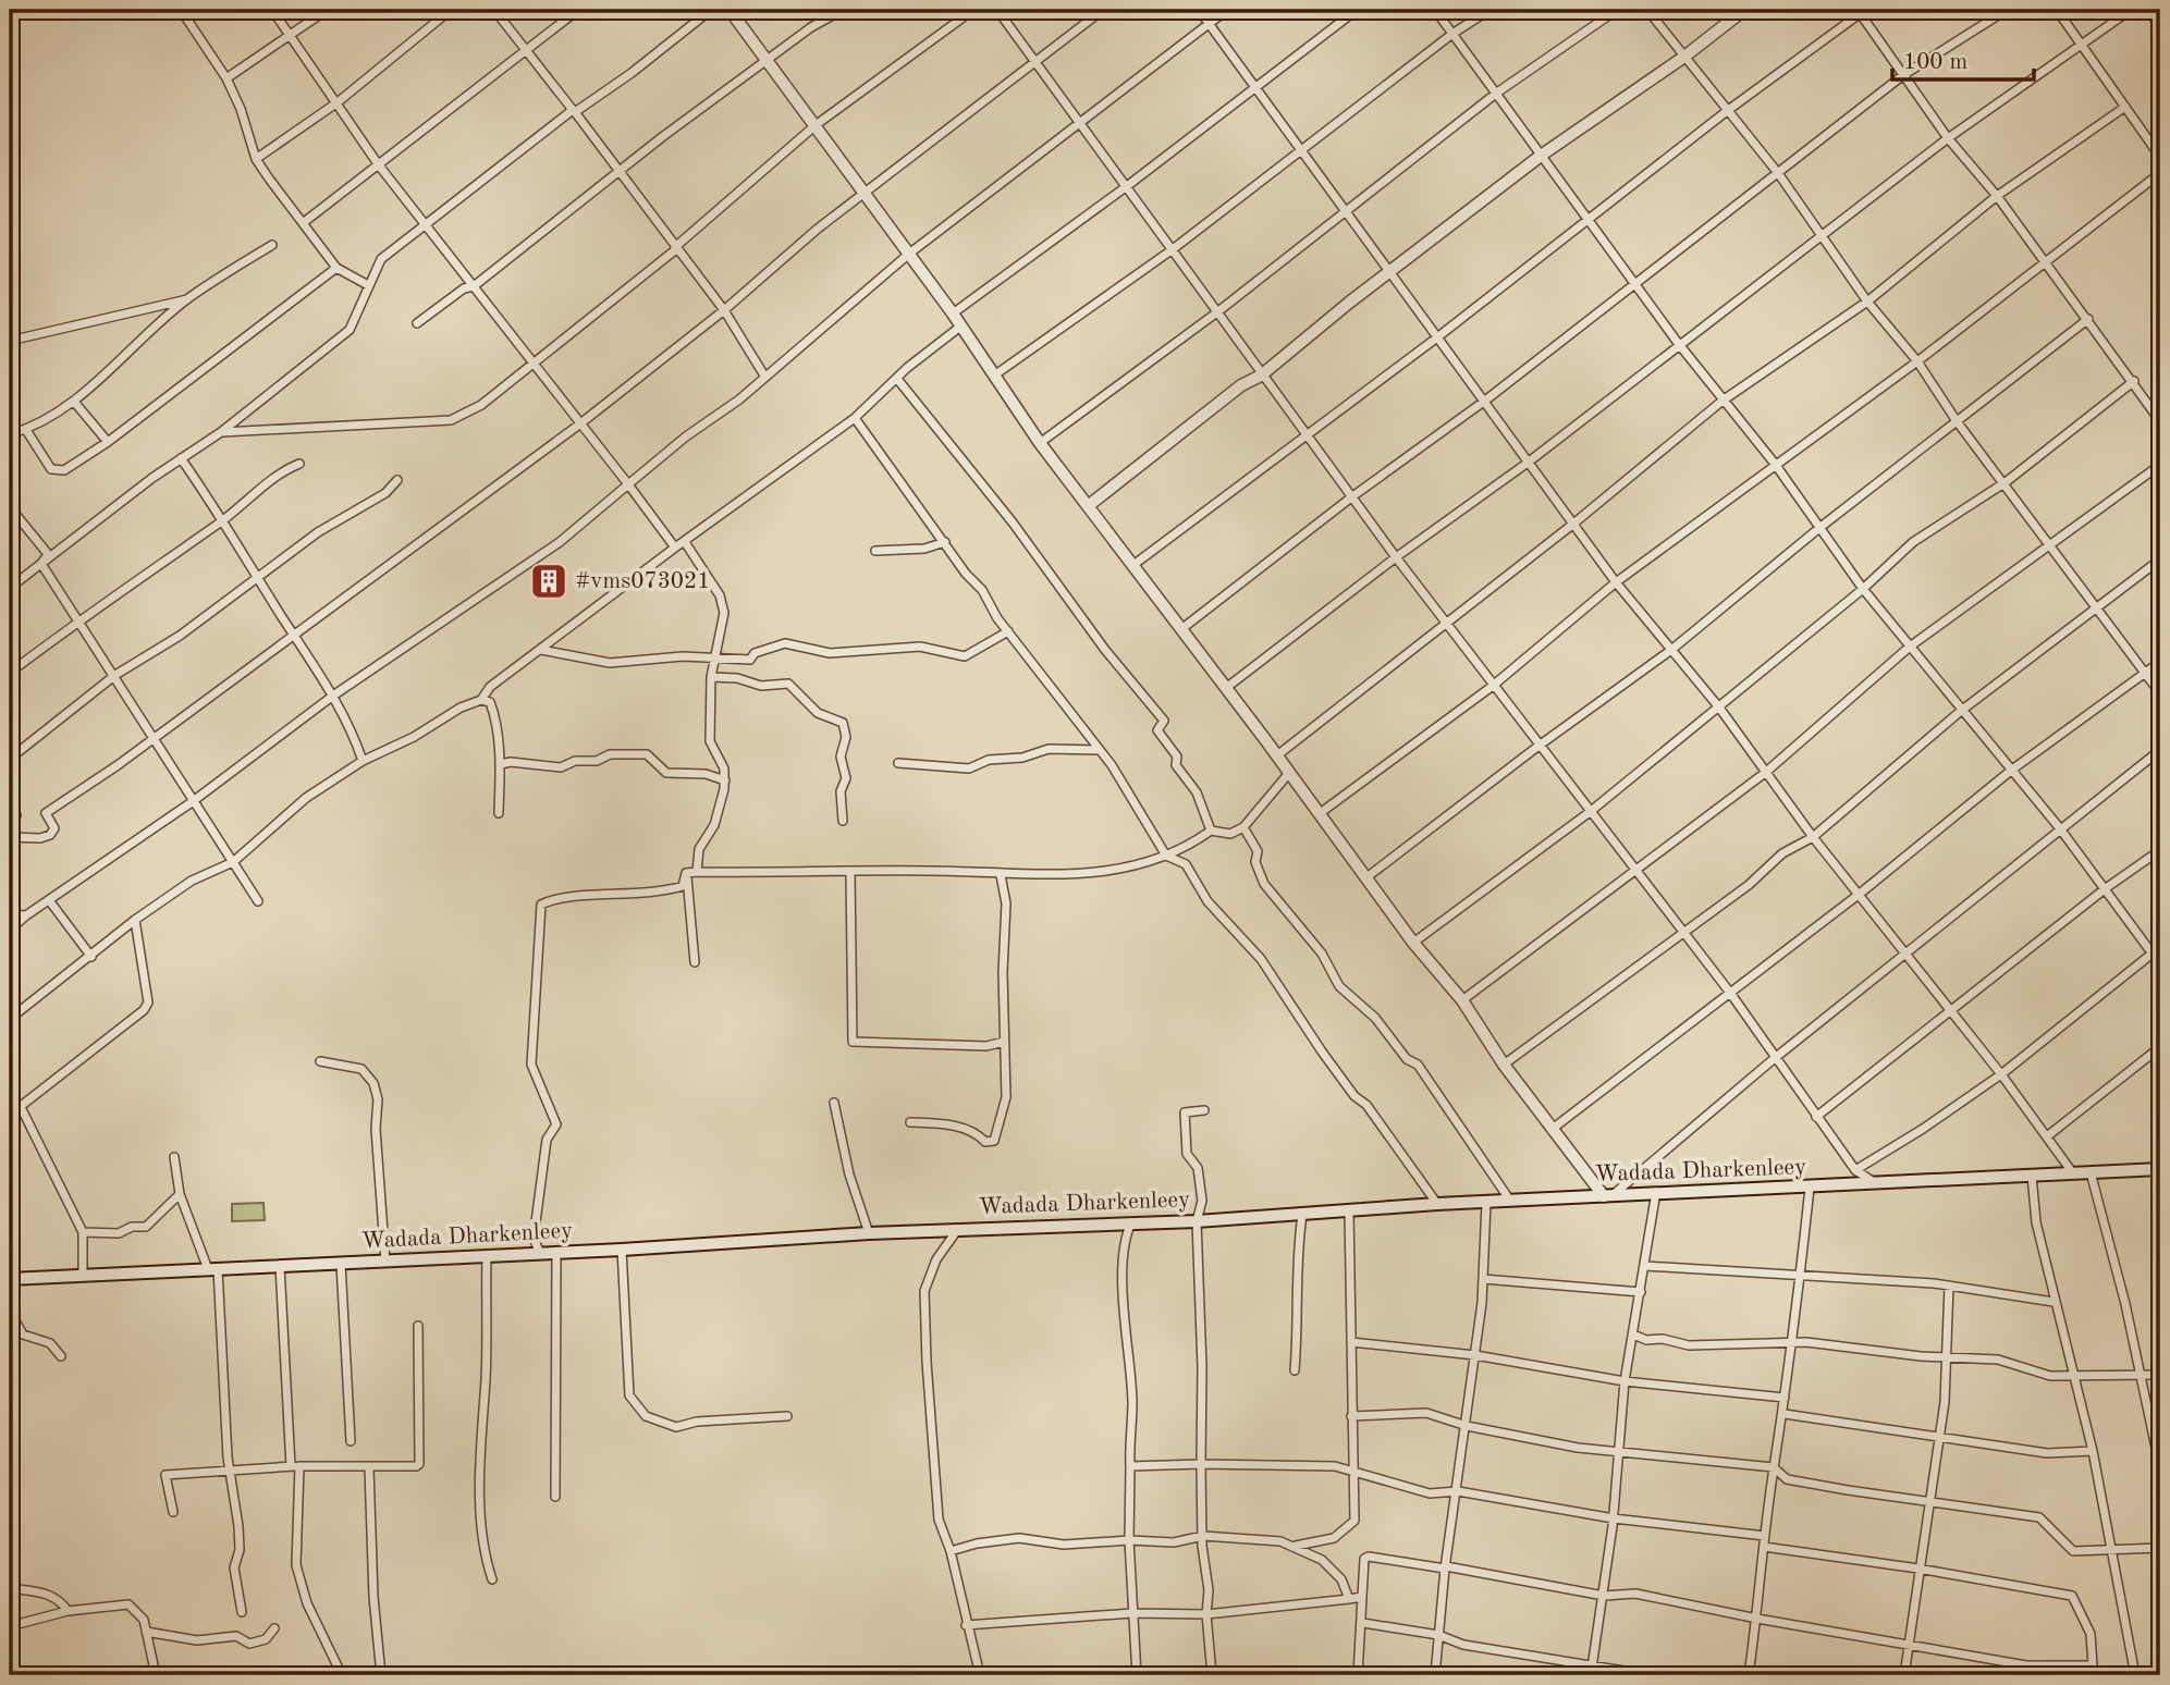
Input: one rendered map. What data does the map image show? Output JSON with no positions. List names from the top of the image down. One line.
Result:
{"streets":{"main road":["Wadada Dharkenleey"]},"places":{"building":["#vms073021"]},"scale_bar":"100 m"}
